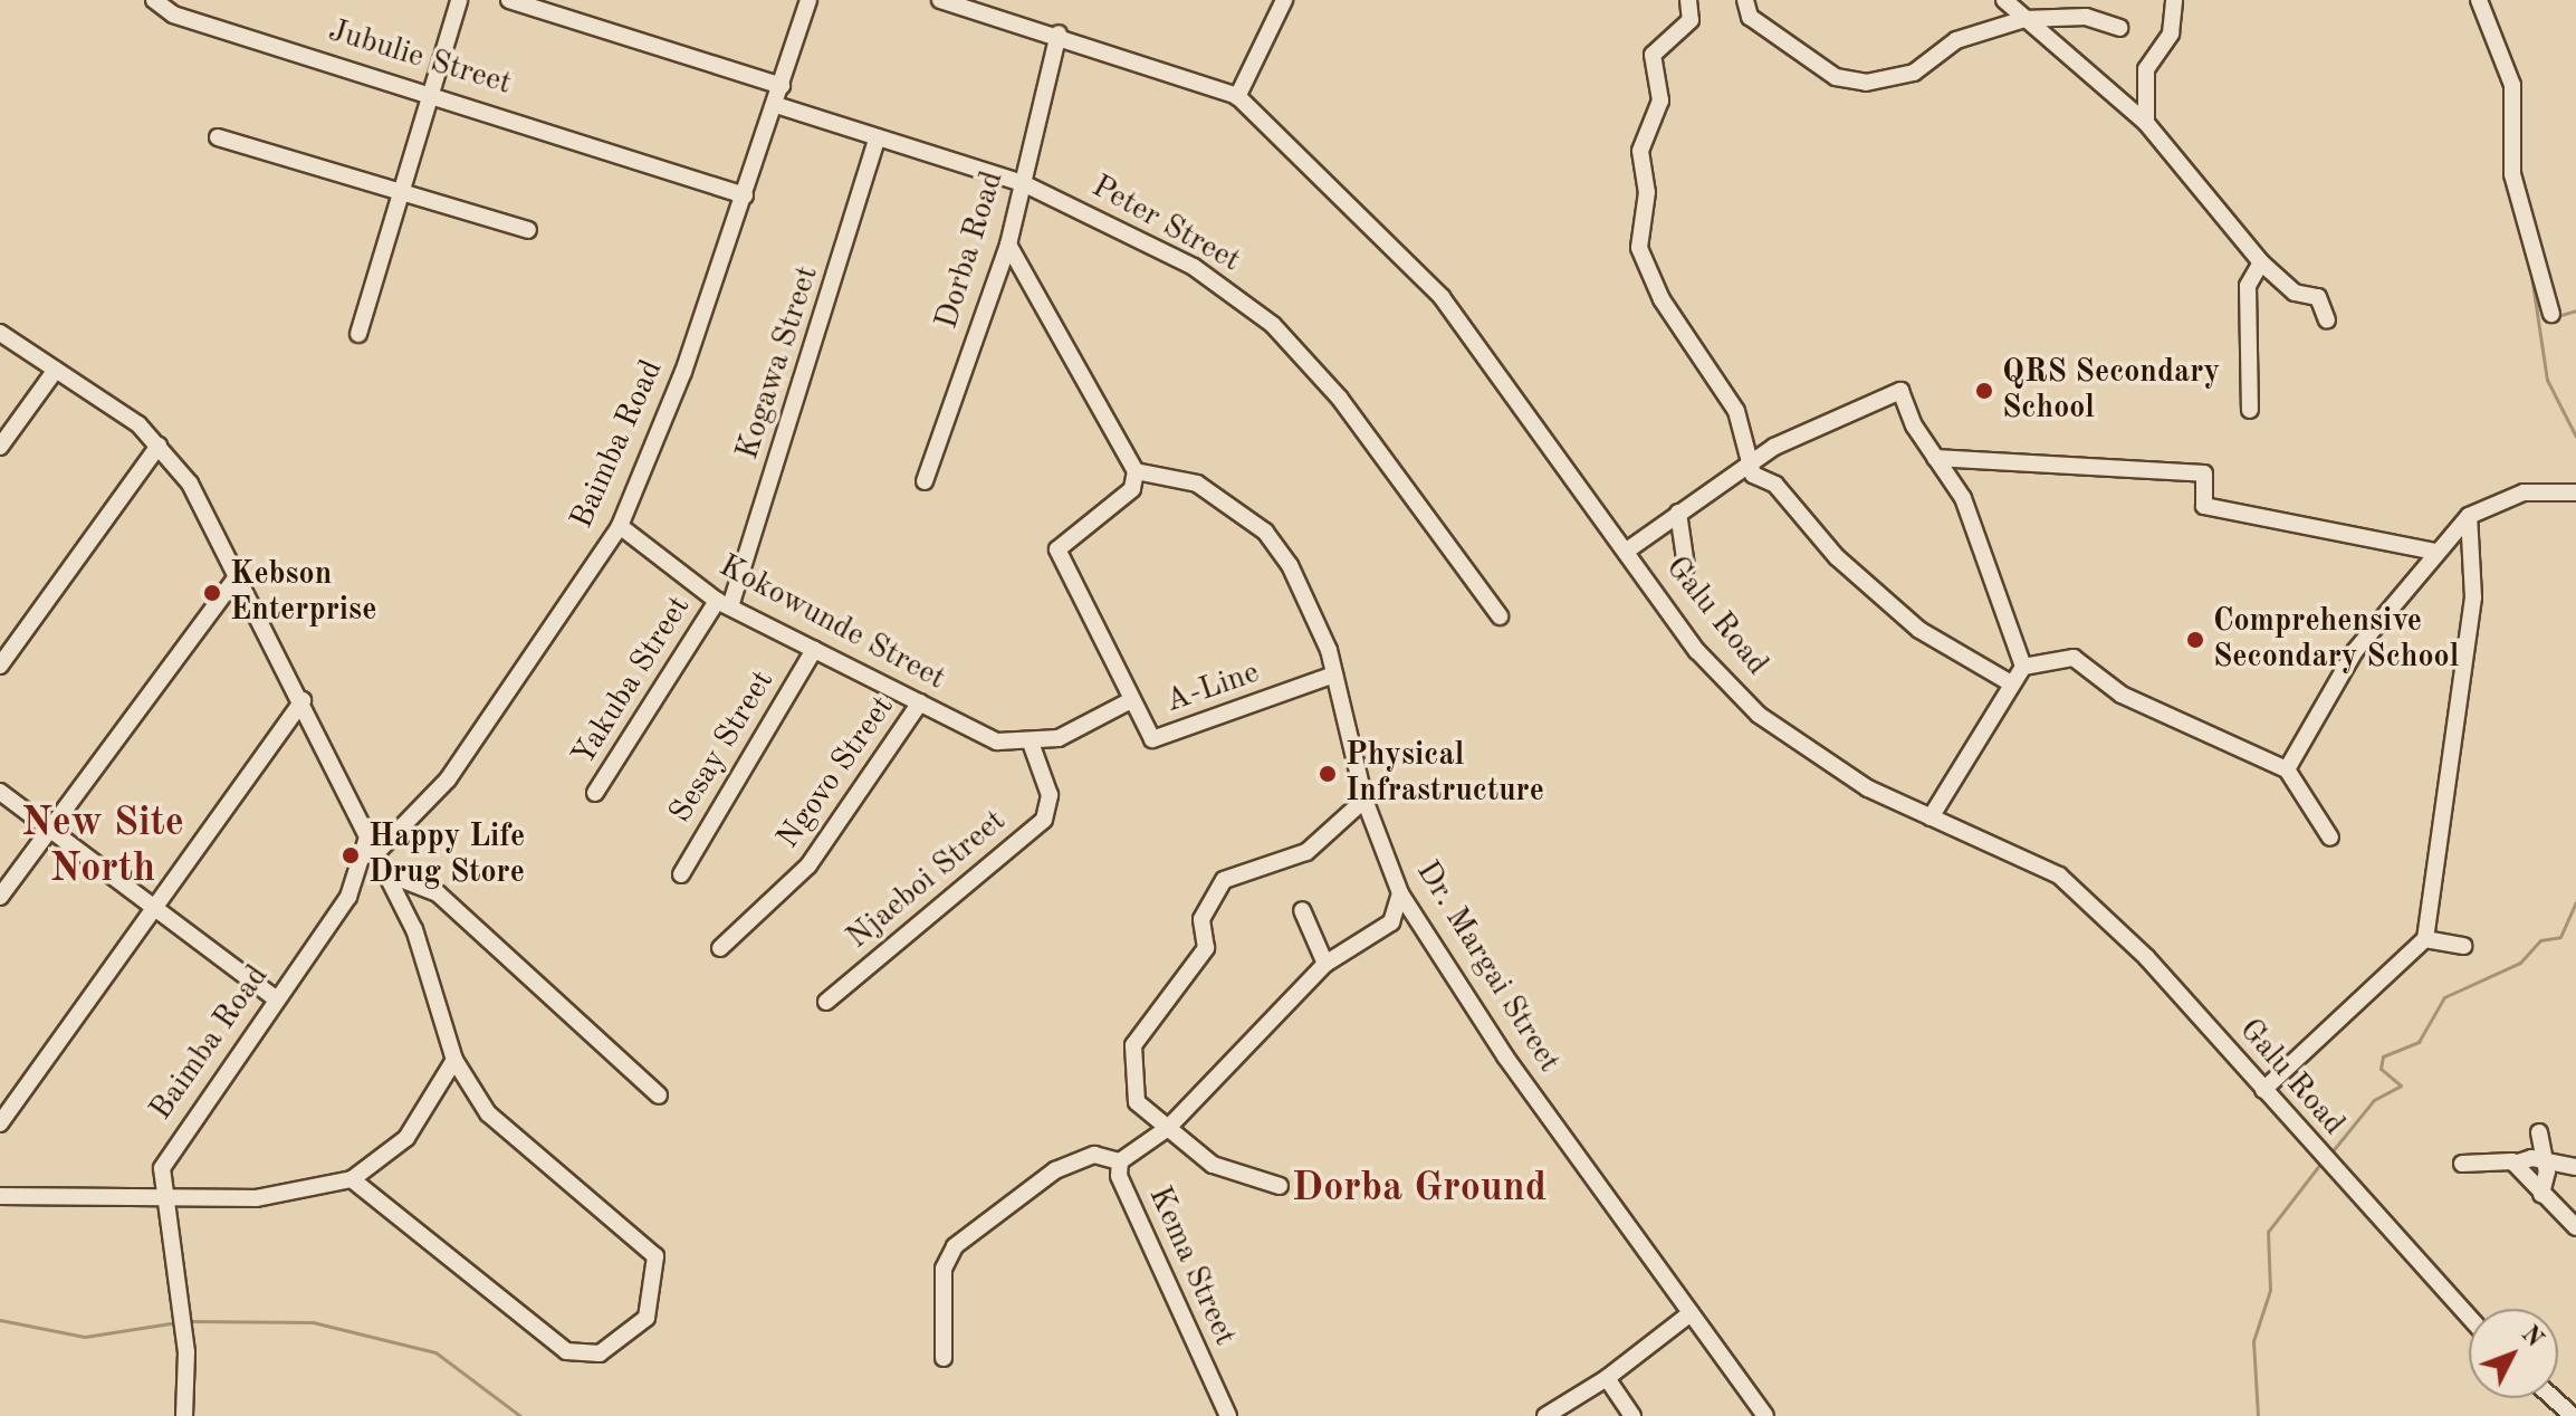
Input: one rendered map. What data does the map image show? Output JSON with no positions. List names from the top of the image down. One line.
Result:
{"streets":{"street":["Jubulie Street","Peter Street","Dorba Road","Kogawa Street","Baimba Road","Galu Road","Kokowunde Street","Yakuba Street","A-Line","Sesay Street","Ngovo Street","Njaeboi Street","Dr. Margai Street","Kema Street"]},"crossings":[["Jubulie Street","Baimba Road"],["Peter Street","Dorba Road"],["Peter Street","Kogawa Street"],["Peter Street","Baimba Road"],["Dorba Road","Galu Road"],["Kogawa Street","Kokowunde Street"],["Kogawa Street","Yakuba Street"],["Baimba Road","Kokowunde Street"],["Kokowunde Street","Yakuba Street"],["Kokowunde Street","A-Line"],["Kokowunde Street","Sesay Street"],["Kokowunde Street","Ngovo Street"],["Kokowunde Street","Njaeboi Street"],["A-Line","Njaeboi Street"],["A-Line","Dr. Margai Street"],["Dr. Margai Street","Kema Street"]],"districts":["New Site North","Dorba Ground"],"places":["QRS Secondary School","Kebson Enterprise","Comprehensive Secondary School","Physical Infrastructure","Happy Life Drug Store"],"north":"top right"}
